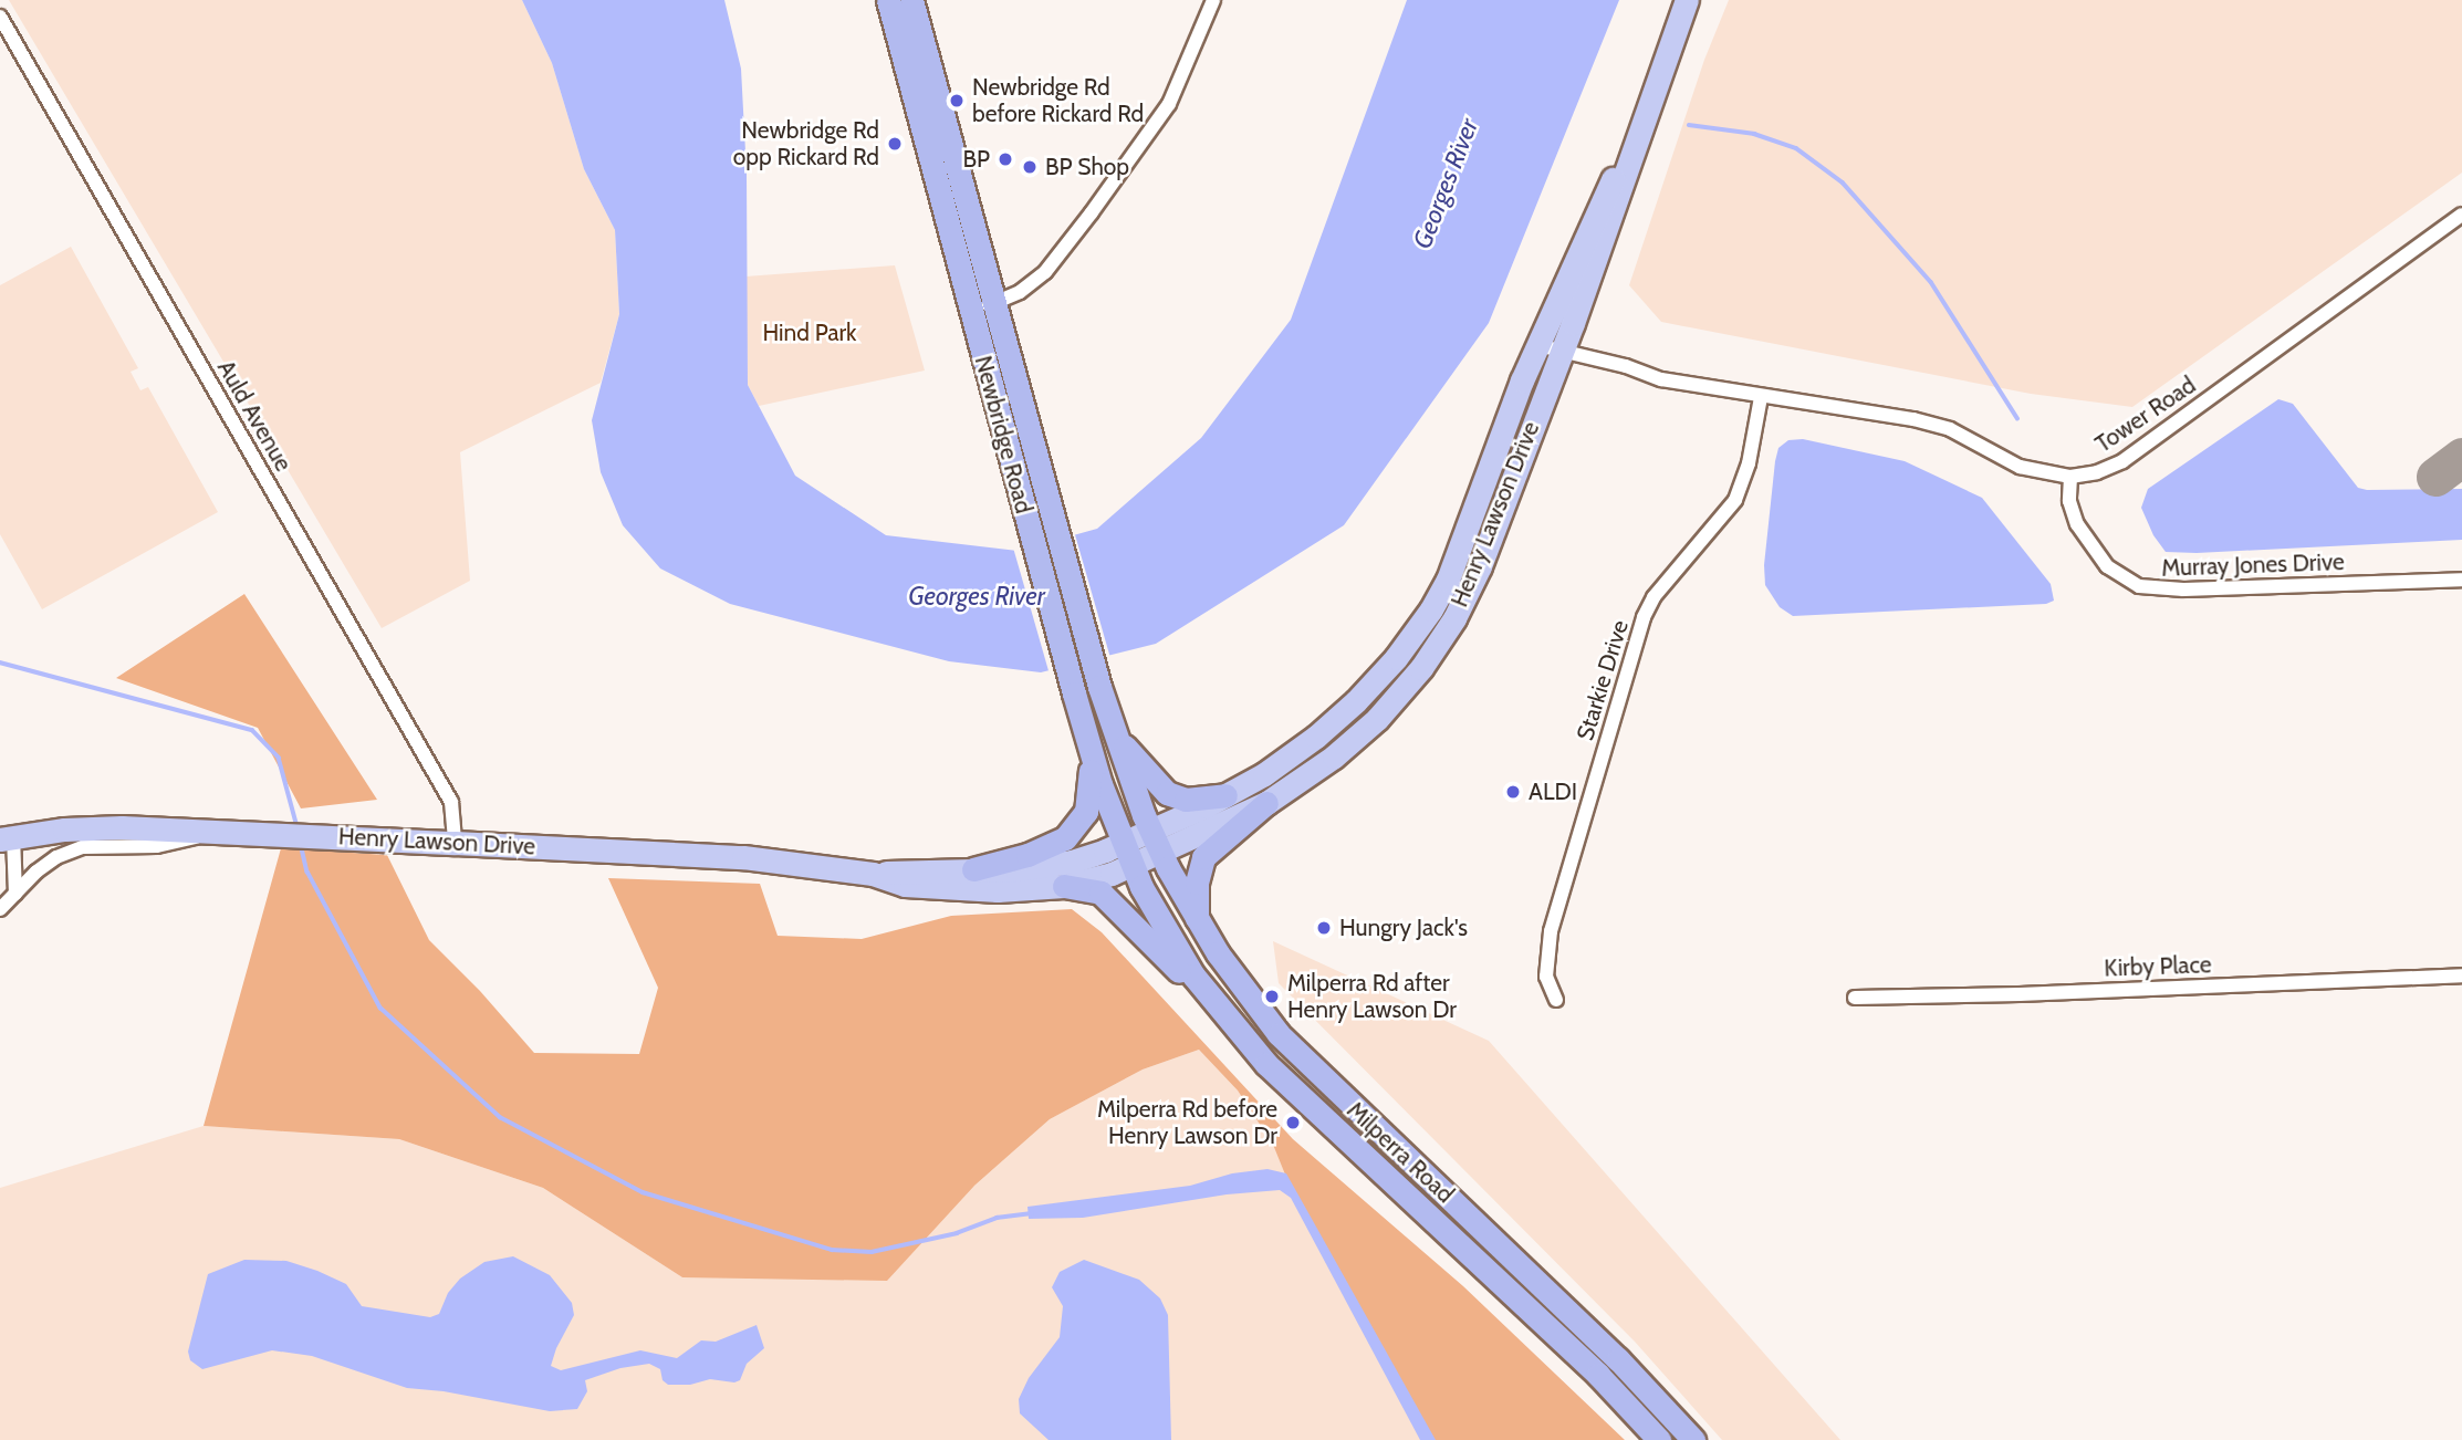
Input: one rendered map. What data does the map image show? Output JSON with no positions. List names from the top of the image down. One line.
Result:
{"streets":{"highway":["Newbridge Road","Milperra Road"],"main road":["Henry Lawson Drive"],"street":["Tower Road","Auld Avenue","Murray Jones Drive","Starkie Drive","Kirby Place"]},"crossings":[["Tower Road","Henry Lawson Drive"],["Tower Road","Murray Jones Drive"],["Tower Road","Starkie Drive"],["Auld Avenue","Henry Lawson Drive"],["Newbridge Road","Henry Lawson Drive"],["Newbridge Road","Milperra Road"],["Henry Lawson Drive","Milperra Road"]],"water":["Georges River"],"parks":["Hind Park"],"places":["Newbridge Rd before Rickard Rd","Newbridge Rd opp Rickard Rd","BP","BP Shop","ALDI","Hungry Jack's","Milperra Rd after Henry Lawson Dr","Milperra Rd before Henry Lawson Dr"]}
